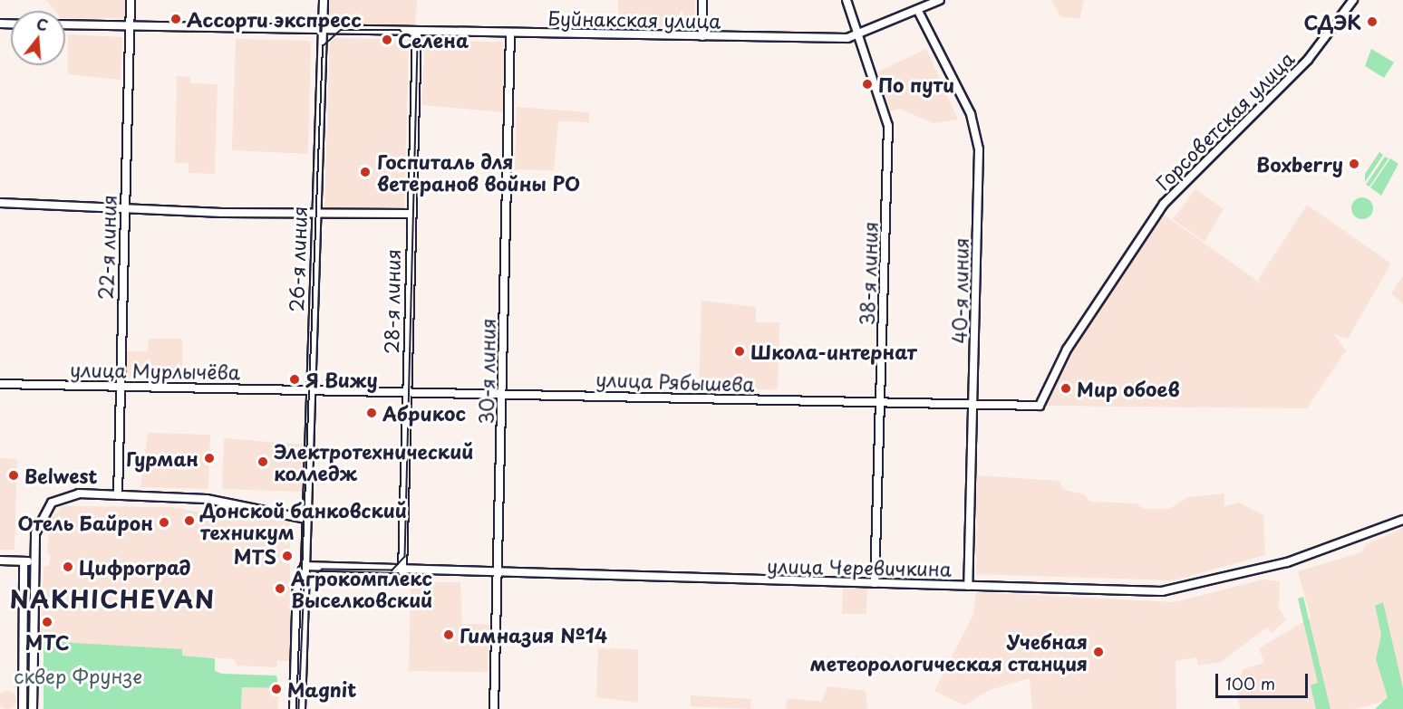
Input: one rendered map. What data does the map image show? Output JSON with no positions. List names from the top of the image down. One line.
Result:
{"streets":{"street":["Буйнакская улица","Горсоветская улица","22-я линия","26-я линия","38-я линия","40-я линия","28-я линия","улица Мурлычёва","30-я линия","улица Рябышева","улица Черевичкина"]},"crossings":[["Буйнакская улица","22-я линия"],["Буйнакская улица","26-я линия"],["Буйнакская улица","38-я линия"],["Буйнакская улица","40-я линия"],["Буйнакская улица","28-я линия"],["Буйнакская улица","30-я линия"],["Горсоветская улица","улица Рябышева"],["22-я линия","улица Мурлычёва"],["26-я линия","улица Мурлычёва"],["26-я линия","улица Рябышева"],["26-я линия","улица Черевичкина"],["38-я линия","улица Рябышева"],["38-я линия","улица Черевичкина"],["40-я линия","улица Рябышева"],["40-я линия","улица Черевичкина"],["28-я линия","улица Рябышева"],["28-я линия","улица Черевичкина"],["улица Мурлычёва","улица Рябышева"],["30-я линия","улица Рябышева"],["30-я линия","улица Черевичкина"]],"districts":["NAKHICHEVAN"],"parks":["сквер Фрунзе"],"places":["Ассорти экспресс","СДЭК","Селена","По пути","Boxberry","Госпиталь для ветеранов войны РО","Школа-интернат","Я Вижу","Мир обоев","Абрикос","Гурман","Электротехнический колледж","Belwest","Донской банковский техникум","Отель Байрон","MTS","Цифроград","Агрокомплекс Выселковский","МТС","Гимназия №14","Учебная метеорологическая станция","Magnit"],"scale_bar":"100 m","north":"top"}
